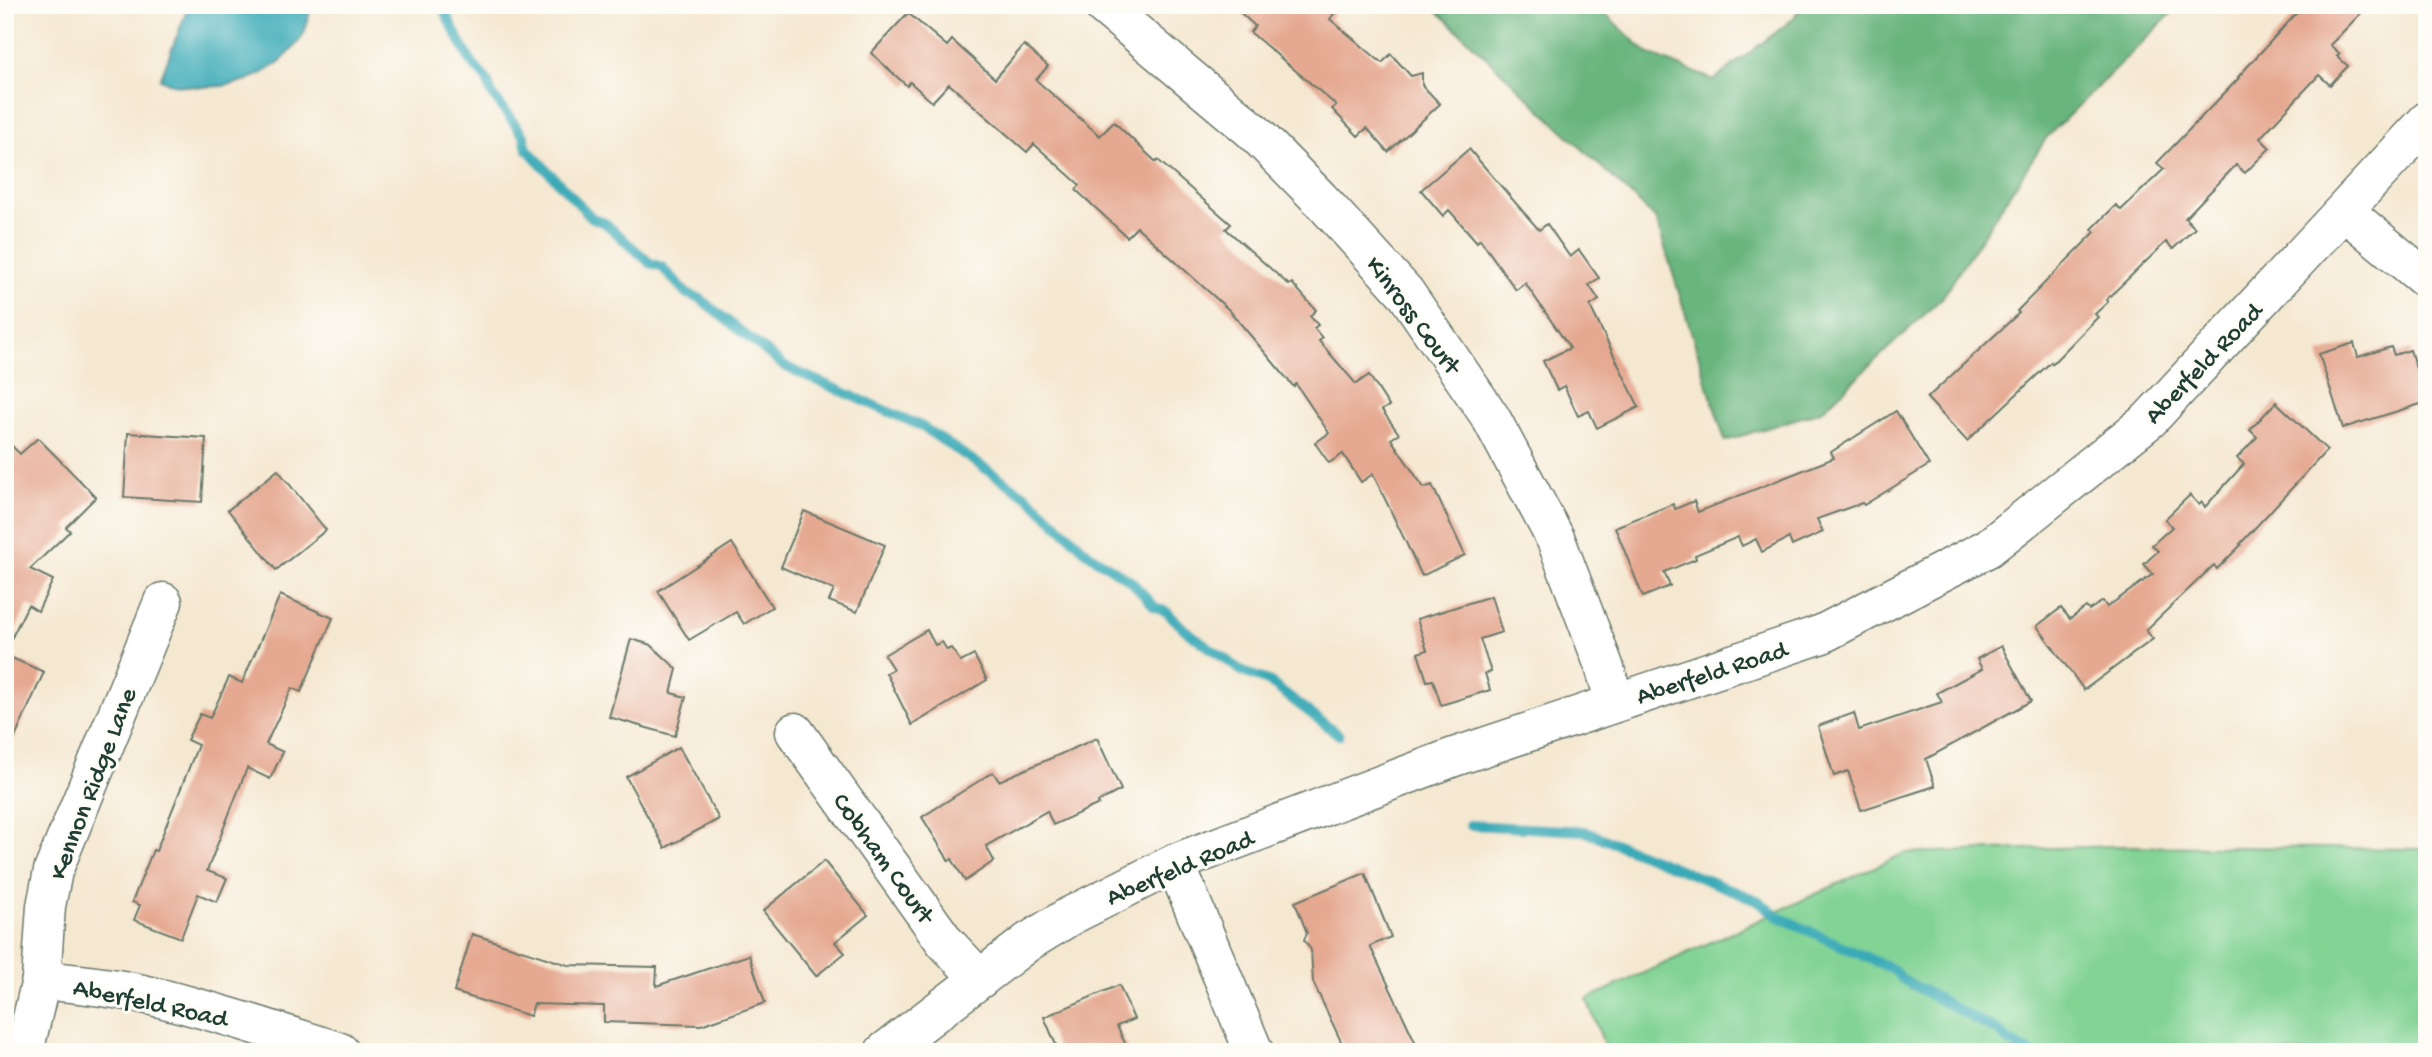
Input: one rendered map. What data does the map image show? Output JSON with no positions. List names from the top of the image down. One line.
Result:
{"streets":{"street":["Kinross Court","Aberfeld Road","Kennon Ridge Lane","Cobham Court"]},"crossings":[["Kinross Court","Aberfeld Road"],["Aberfeld Road","Kennon Ridge Lane"],["Aberfeld Road","Cobham Court"]]}
